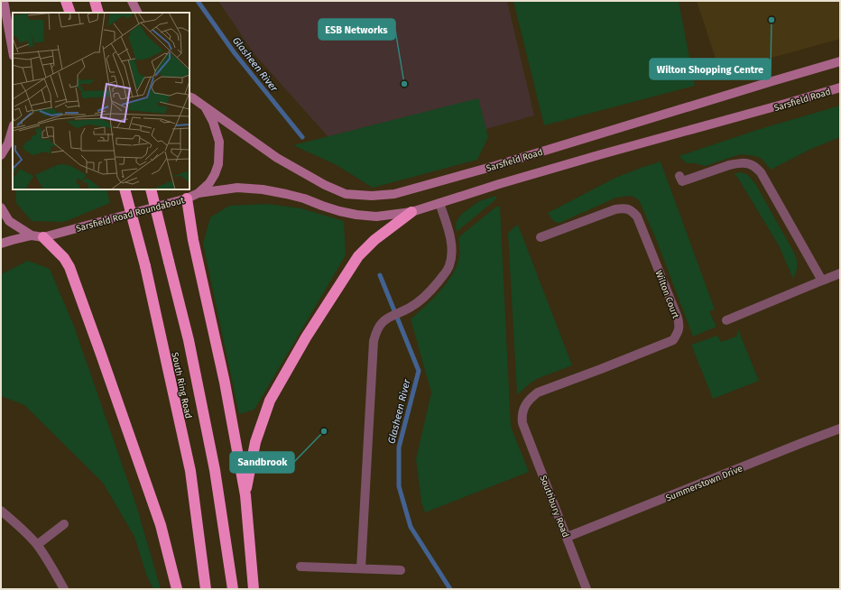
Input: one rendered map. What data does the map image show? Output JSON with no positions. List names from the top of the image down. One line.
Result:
{"streets":{"highway":["South Ring Road"],"main road":["Sarsfield Road","Sarsfield Road Roundabout"],"street":["Wilton Court","Summerstown Drive","Southbury Road"]},"crossings":[["Sarsfield Road","Sarsfield Road Roundabout"],["Wilton Court","Southbury Road"],["Summerstown Drive","Southbury Road"]],"water":["Glasheen River"],"places":["Wilton Shopping Centre","ESB Networks","Sandbrook"]}
